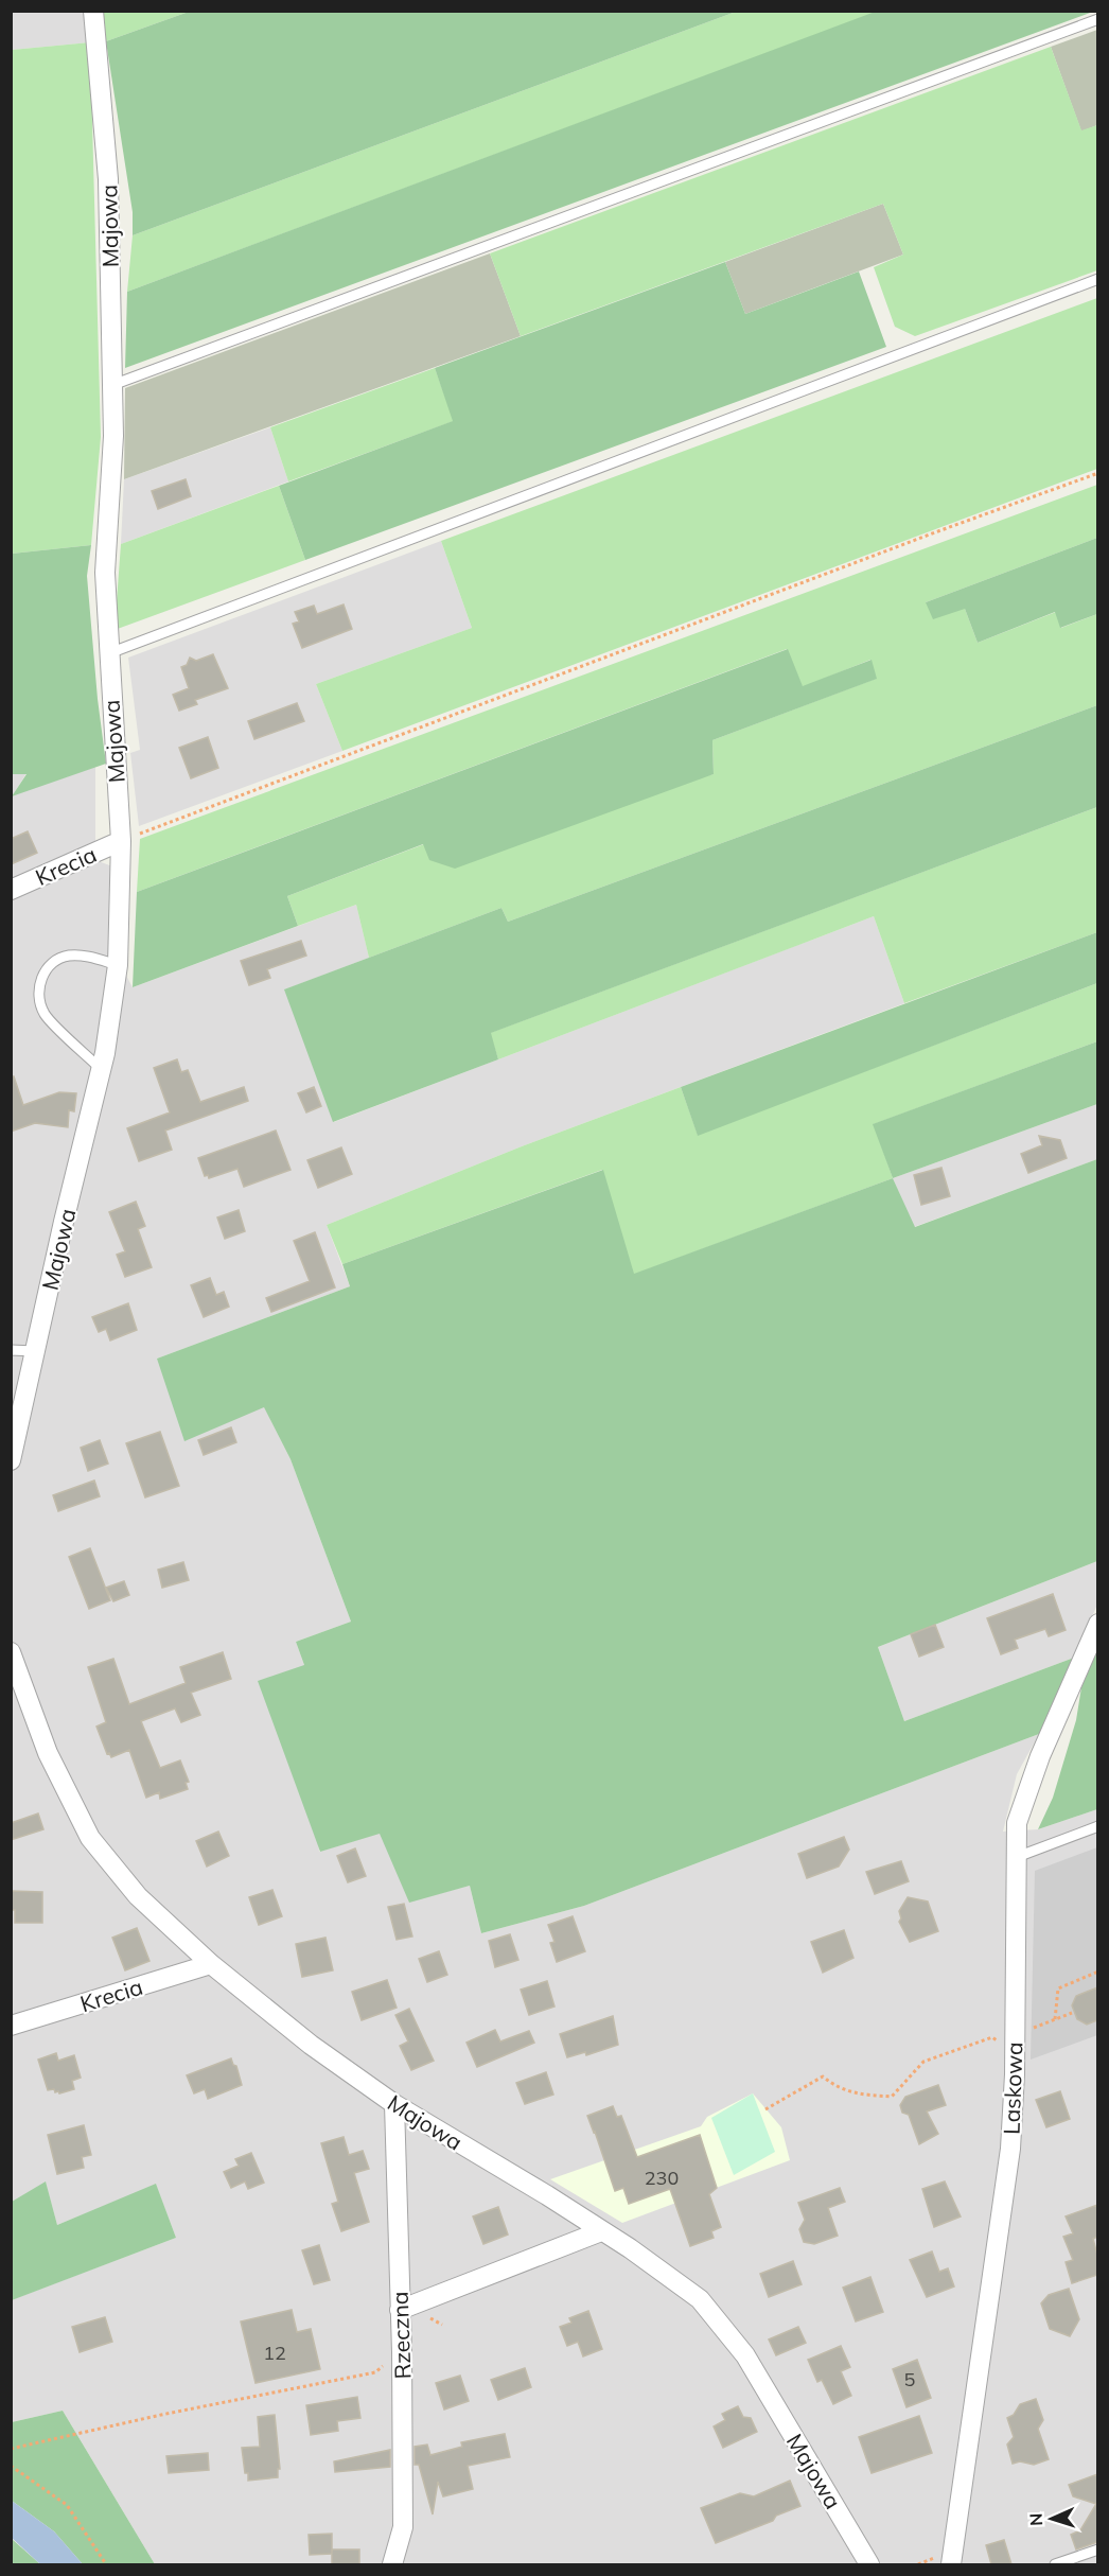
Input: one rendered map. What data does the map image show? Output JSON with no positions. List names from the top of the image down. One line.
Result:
{"streets":{"street":["Majowa","Krecia","Laskowa","Rzeczna"]},"crossings":[["Majowa","Krecia"],["Majowa","Rzeczna"]],"house_numbers":["230","12","5"],"north":"left"}
